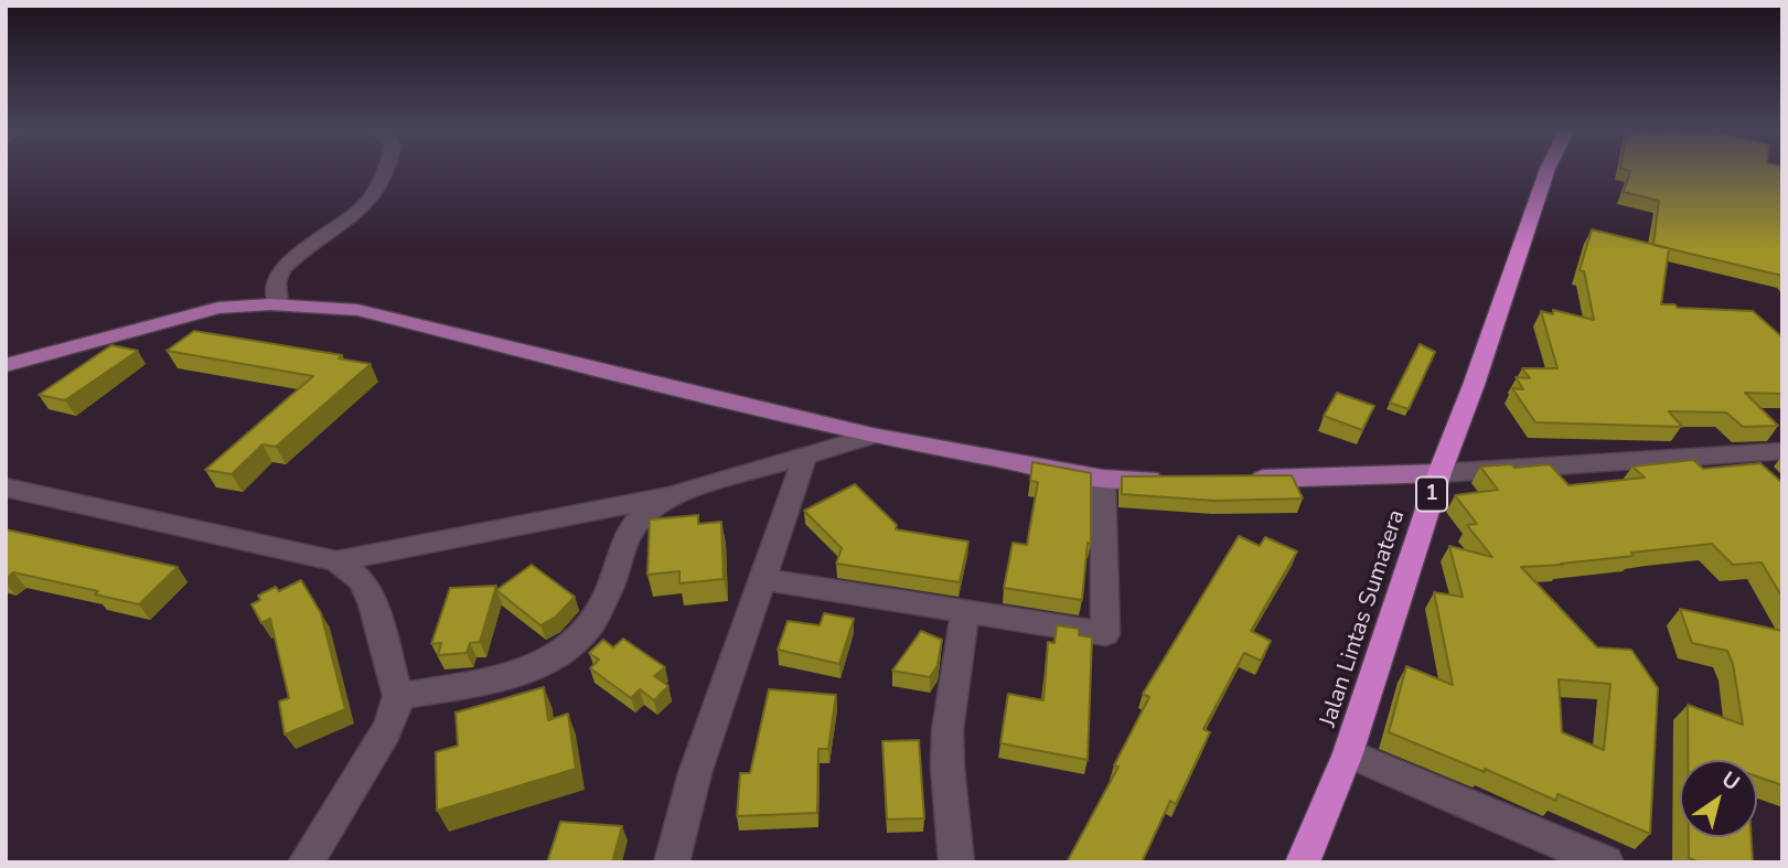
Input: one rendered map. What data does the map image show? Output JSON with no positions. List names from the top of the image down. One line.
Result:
{"streets":{"highway":["1","Jalan Lintas Sumatera"]},"north":"top right"}
